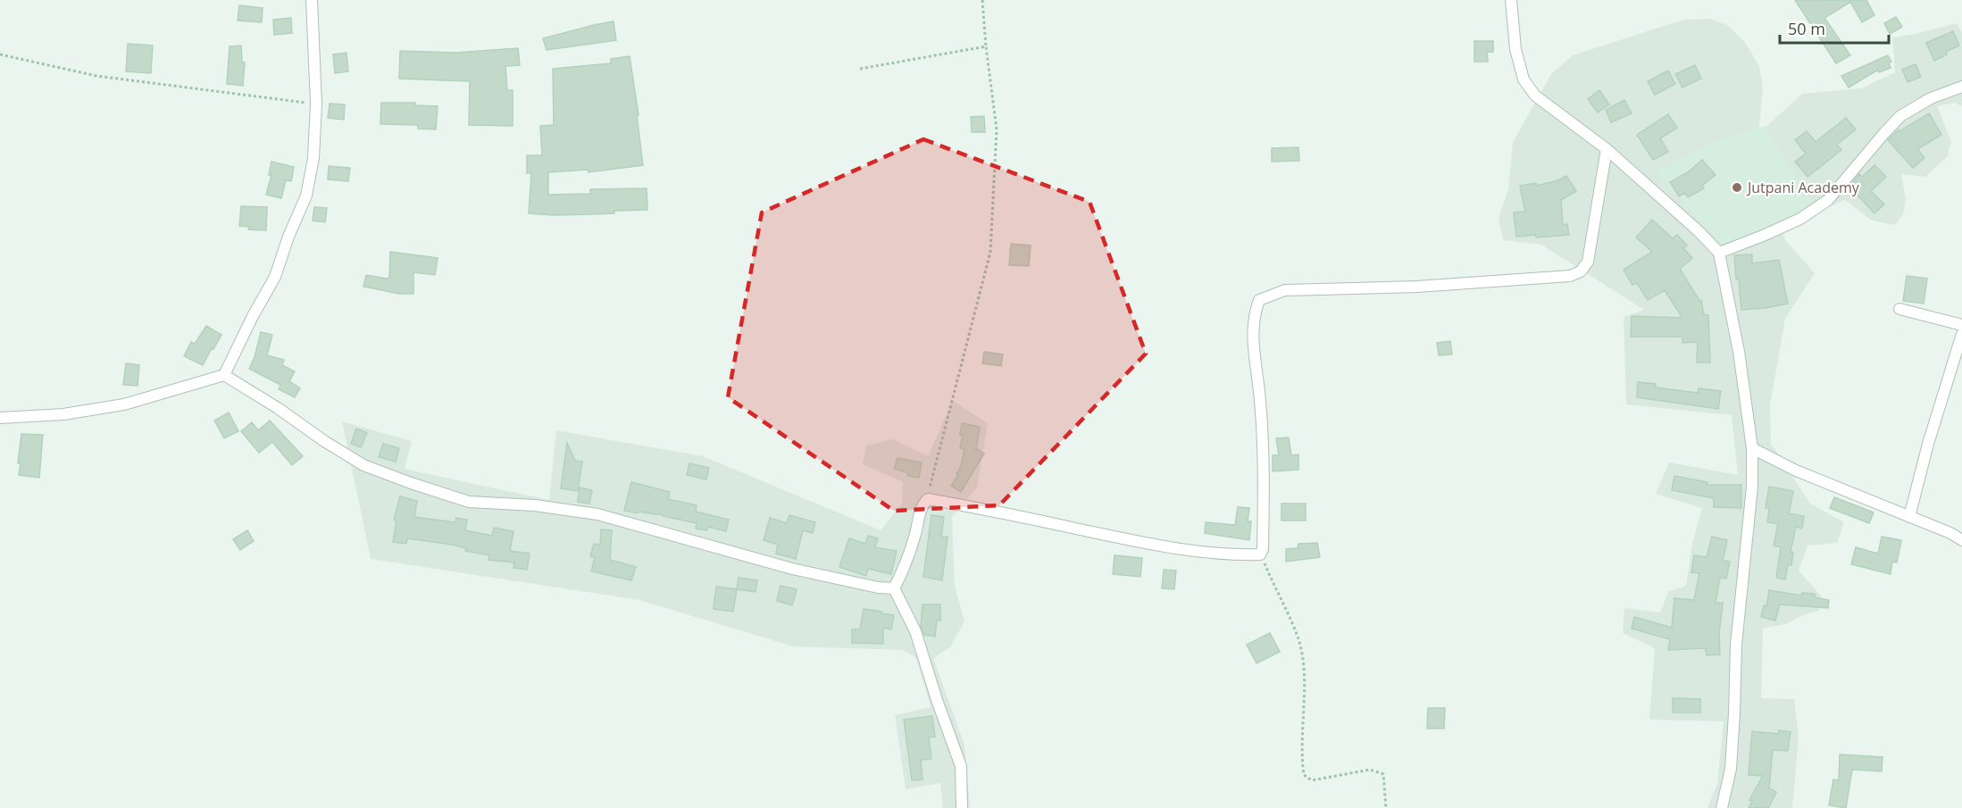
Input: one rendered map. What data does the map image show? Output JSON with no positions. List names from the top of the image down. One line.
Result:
{"places":["Jutpani Academy"],"scale_bar":"50 m"}
